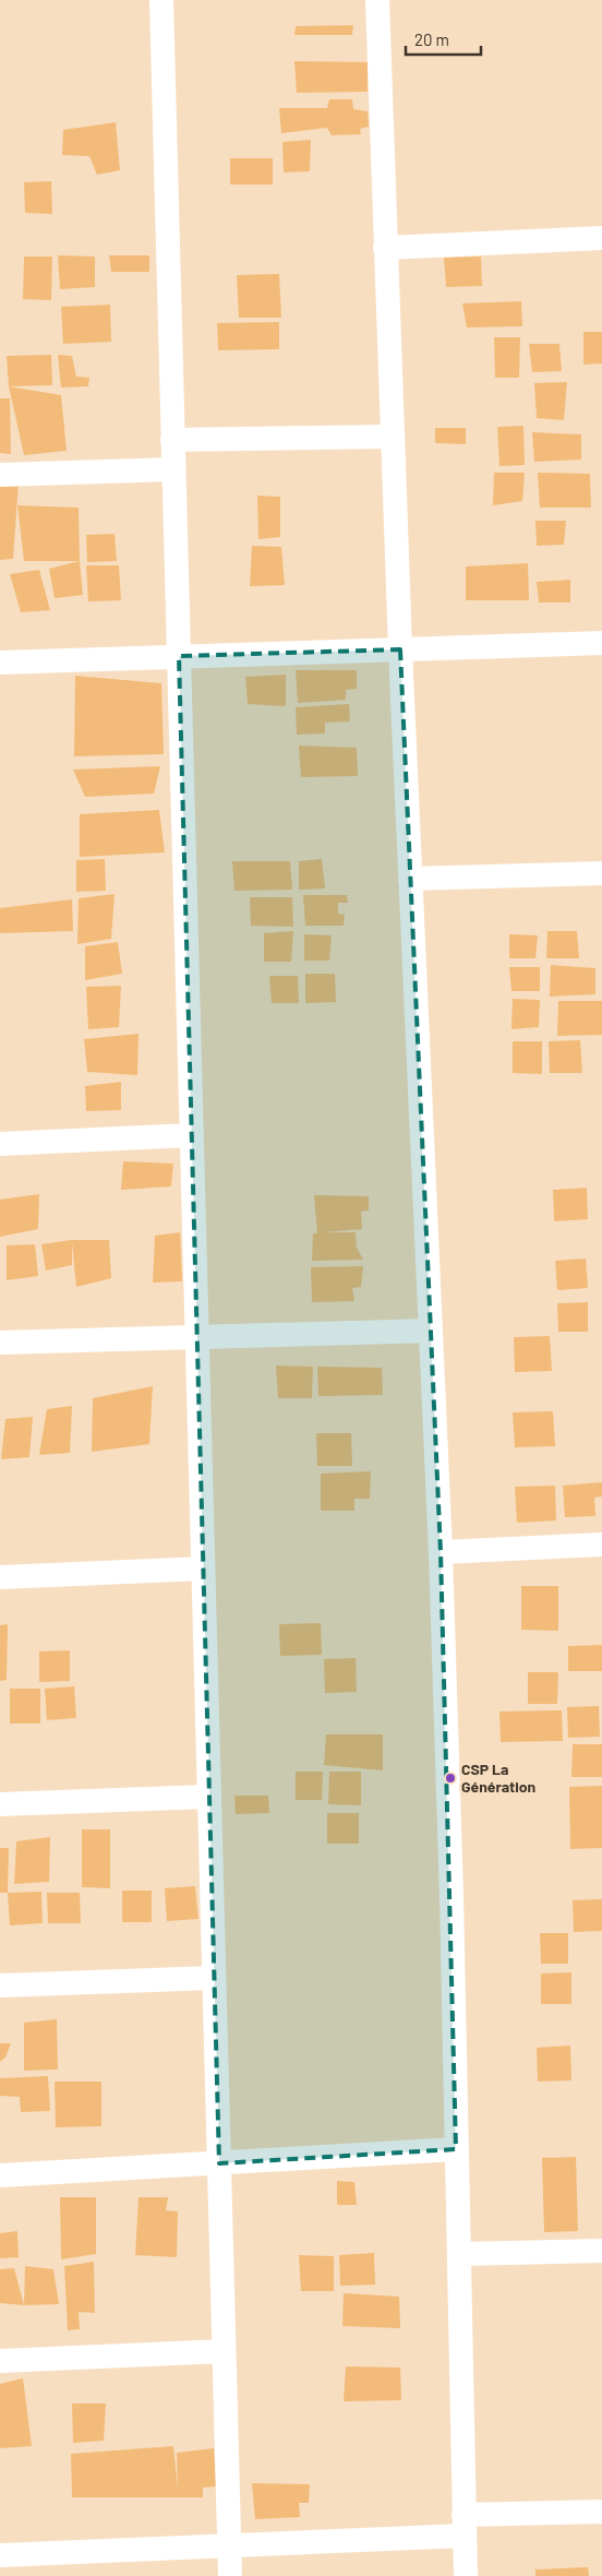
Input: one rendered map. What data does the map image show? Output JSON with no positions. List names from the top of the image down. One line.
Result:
{"places":["CSP La Génération"],"scale_bar":"20 m"}
